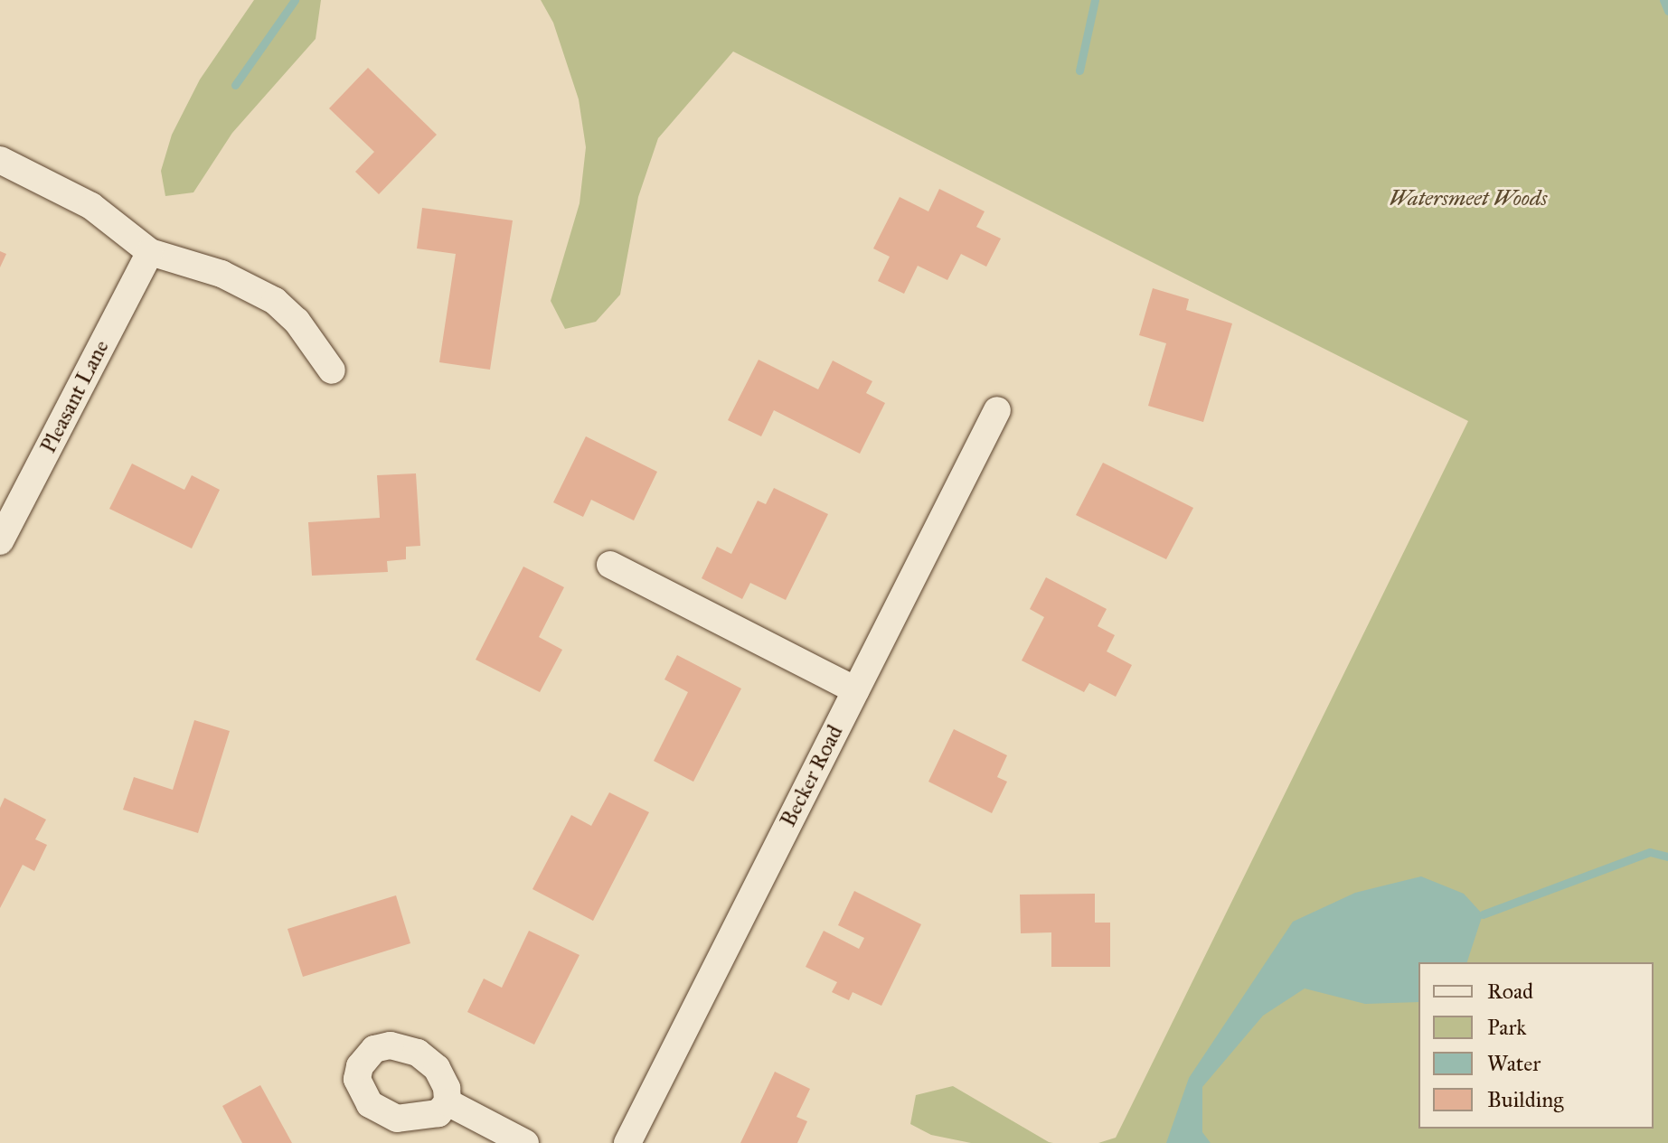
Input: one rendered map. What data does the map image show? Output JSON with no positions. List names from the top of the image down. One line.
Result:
{"streets":{"street":["Pleasant Lane","Becker Road"]},"parks":["Watersmeet Woods"],"legend":["Road","Park","Water","Building"]}
